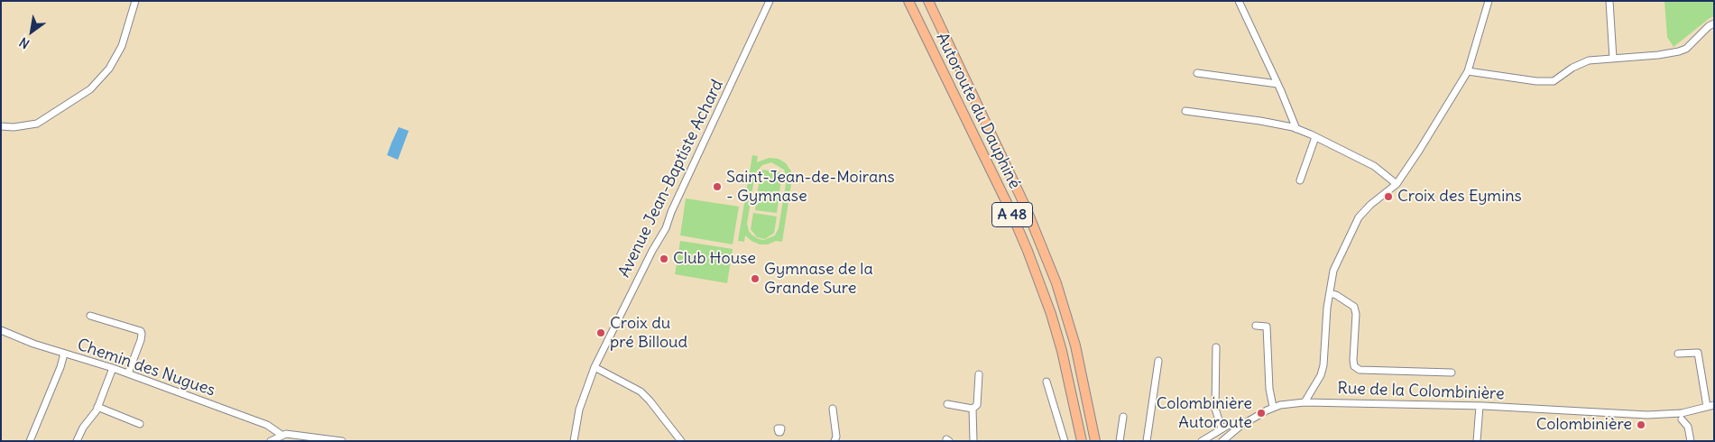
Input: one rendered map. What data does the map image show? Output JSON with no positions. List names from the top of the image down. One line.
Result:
{"streets":{"highway":["Autoroute du Dauphiné","A 48"],"street":["Avenue Jean-Baptiste Achard","Chemin des Nugues","Rue de la Colombinière"]},"places":["Saint-Jean-de-Moirans - Gymnase","Croix des Eymins","Club House","Gymnase de la Grande Sure","Croix du pré Billoud","Colombinière Autoroute","Colombinière"],"north":"bottom left"}
